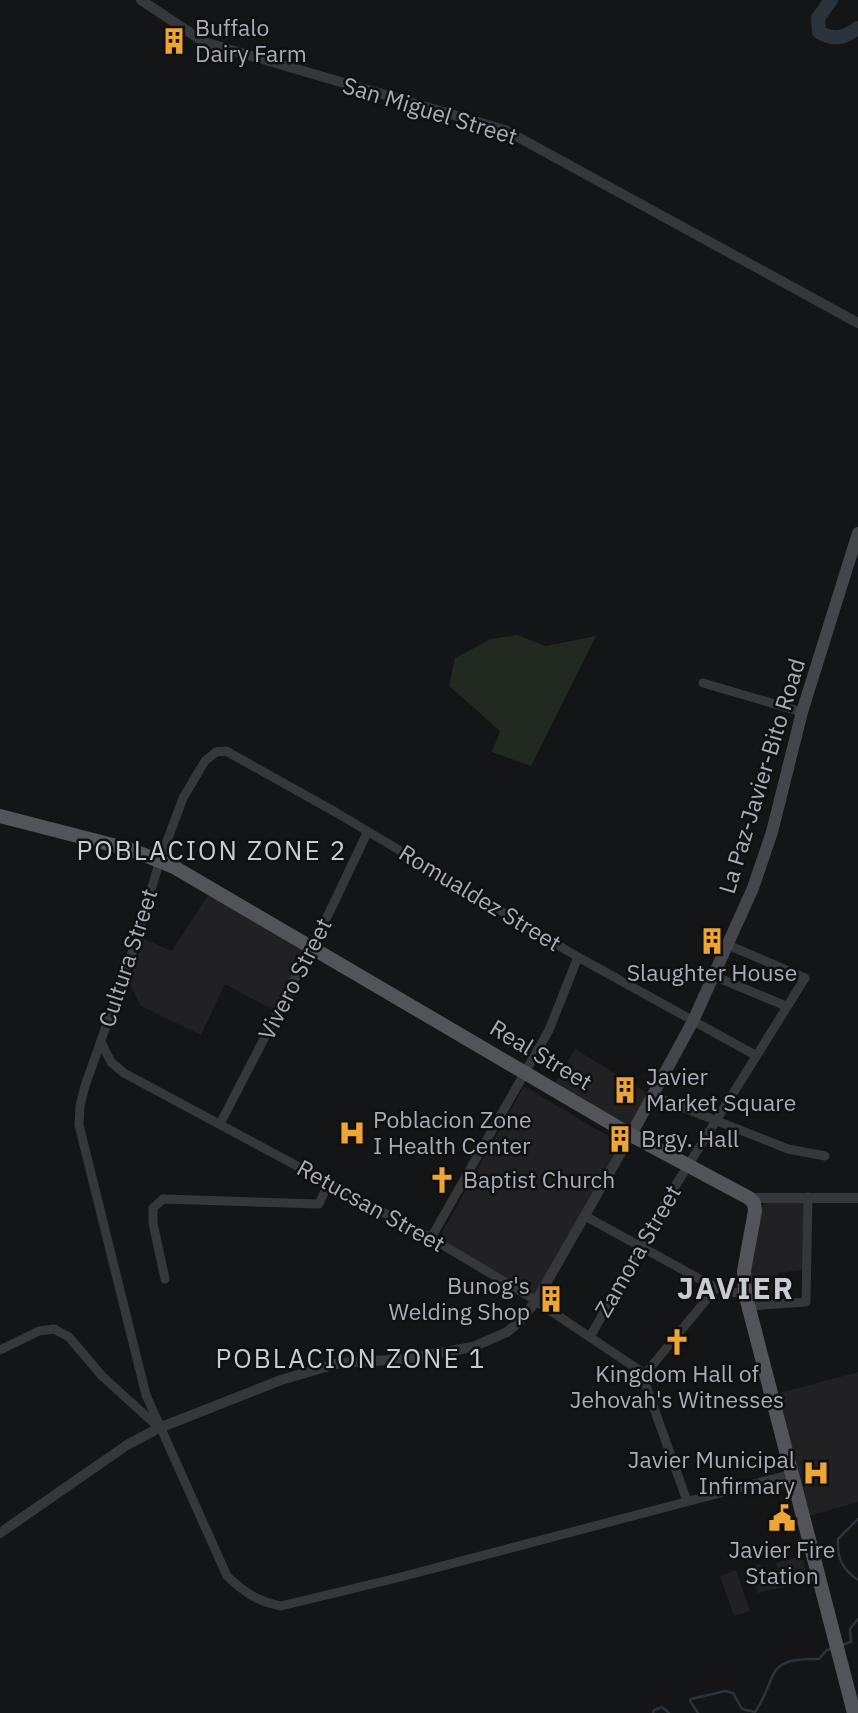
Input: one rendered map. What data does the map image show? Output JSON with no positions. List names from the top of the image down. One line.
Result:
{"streets":{"main road":["La Paz-Javier-Bito Road","Real Street"],"street":["San Miguel Street","Romualdez Street","Cultura Street","Vivero Street","Retucsan Street","Zamora Street"]},"crossings":[["La Paz-Javier-Bito Road","Romualdez Street"],["La Paz-Javier-Bito Road","Real Street"],["Romualdez Street","Cultura Street"],["Romualdez Street","Vivero Street"],["Cultura Street","Real Street"],["Cultura Street","Retucsan Street"],["Vivero Street","Real Street"],["Vivero Street","Retucsan Street"],["Real Street","Zamora Street"],["Retucsan Street","Zamora Street"]],"districts":["POBLACION ZONE 2","JAVIER","POBLACION ZONE 1"],"places":{"building":["Buffalo Dairy Farm","Slaughter House","Javier Market Square","Brgy. Hall","Bunog's Welding Shop"],"hospital":["Poblacion Zone I Health Center","Javier Municipal Infirmary"],"church":["Baptist Church","Kingdom Hall of Jehovah's Witnesses"],"public building":["Javier Fire Station"]}}
